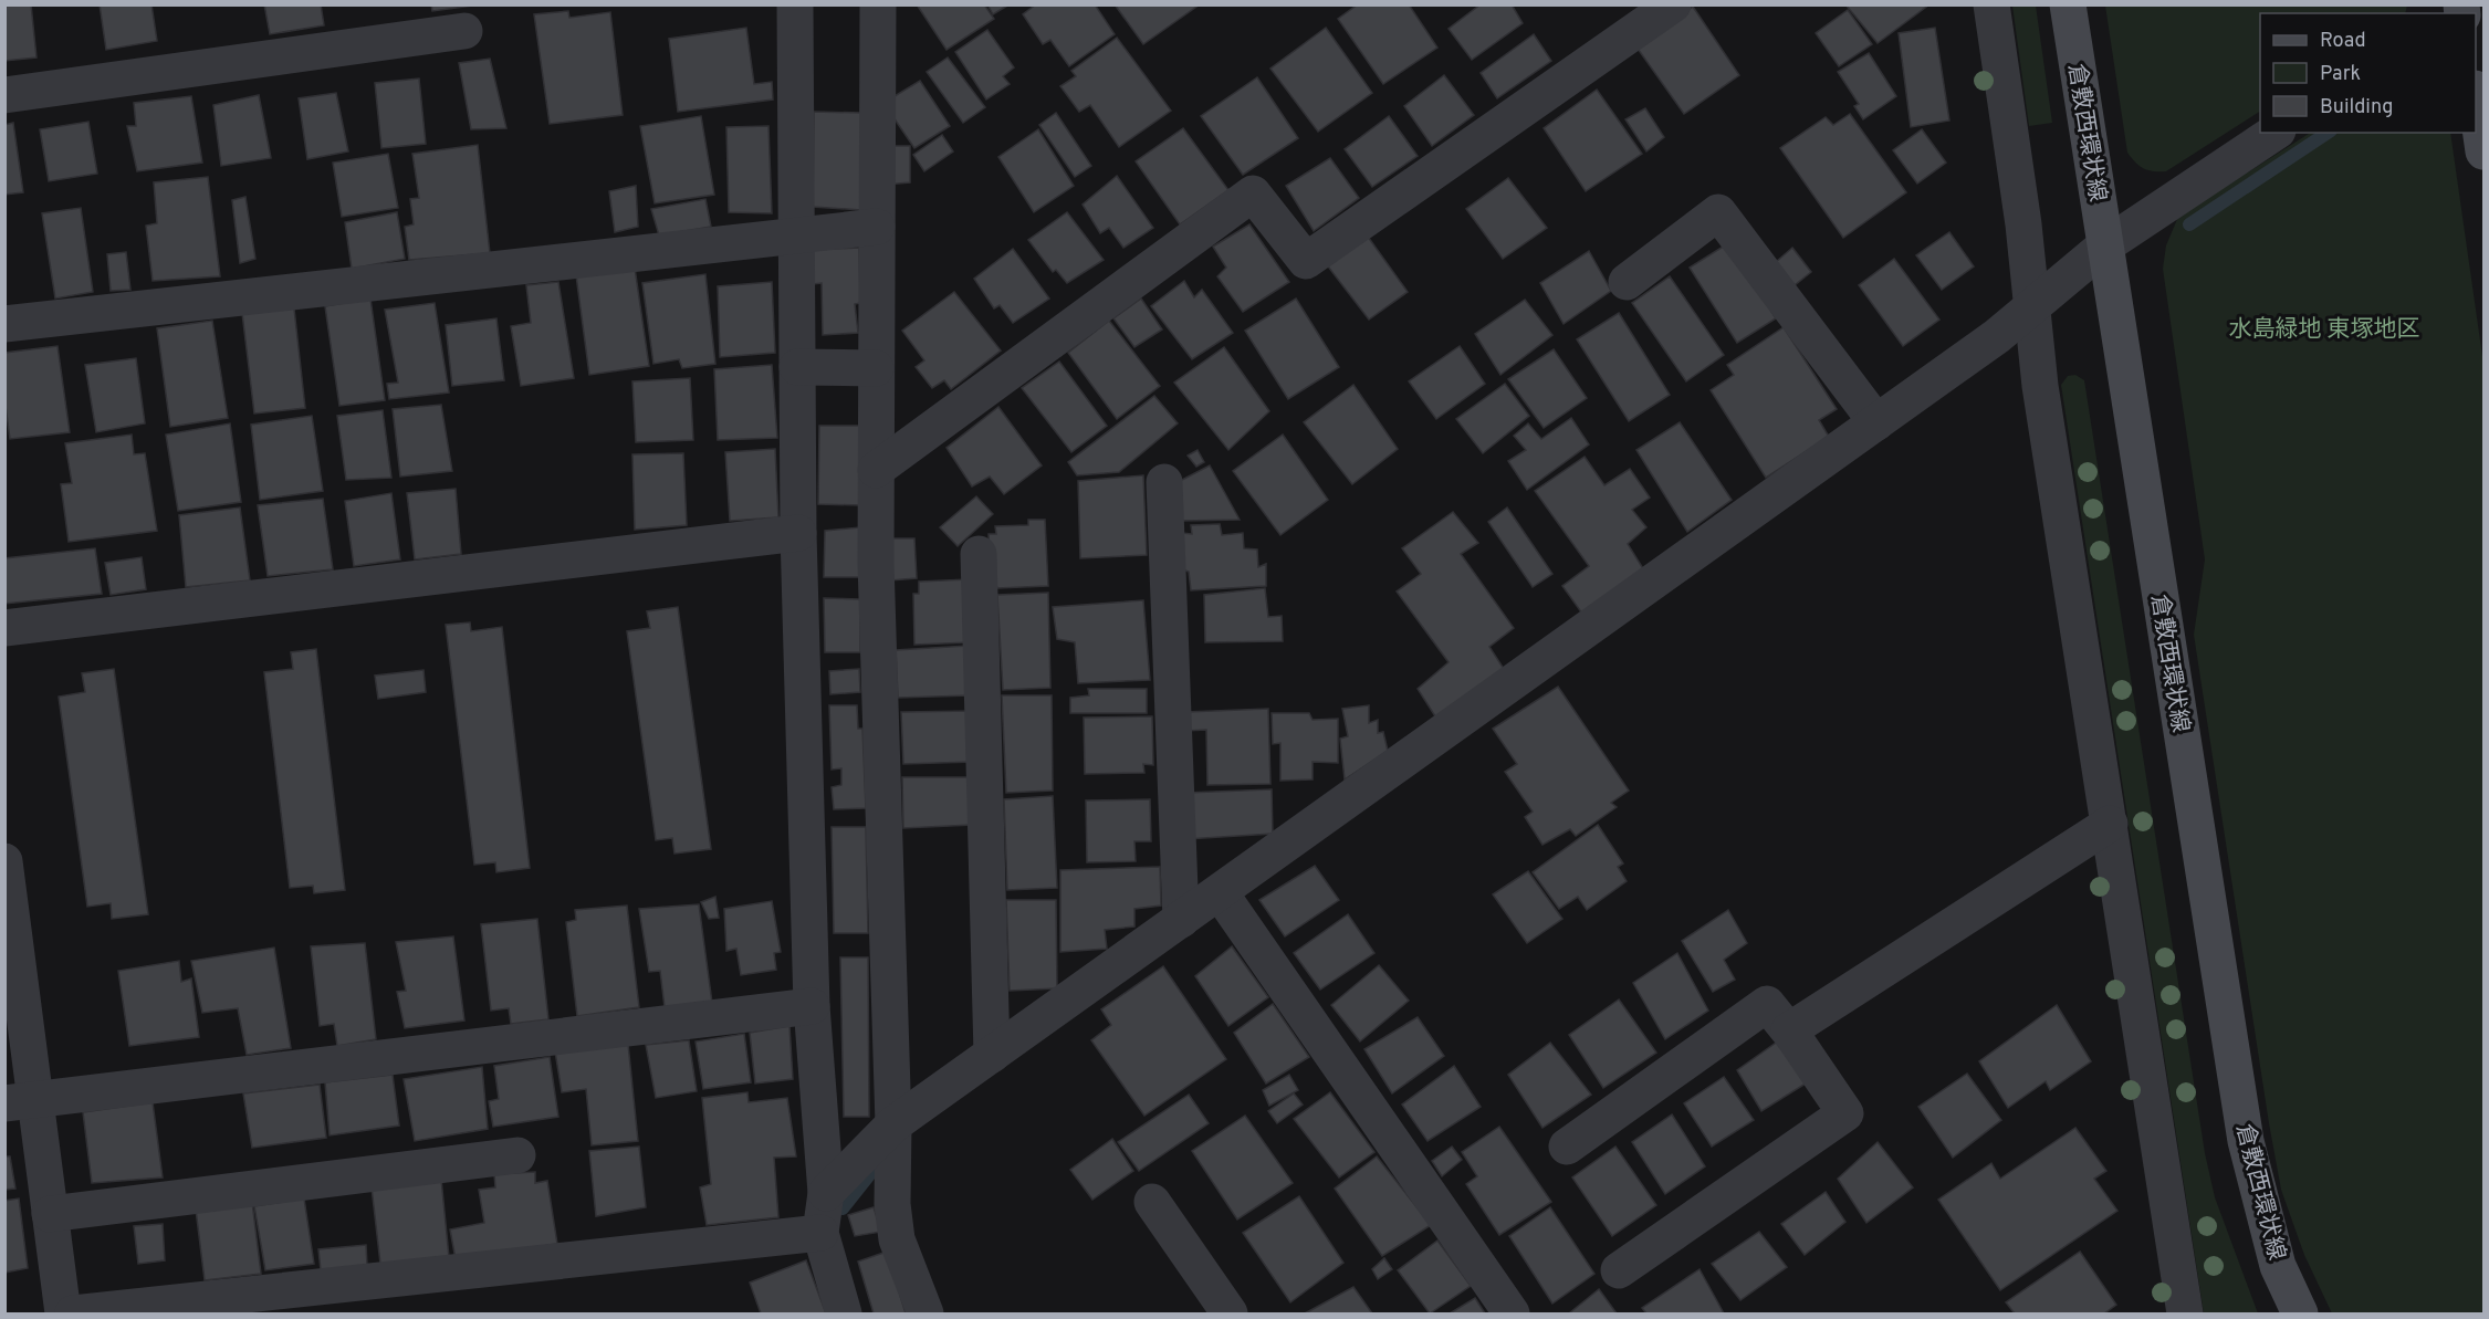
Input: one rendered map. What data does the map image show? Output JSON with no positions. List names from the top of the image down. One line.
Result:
{"streets":{"main road":["倉敷西環状線"]},"parks":["水島緑地 東塚地区"],"legend":["Road","Park","Building"]}
